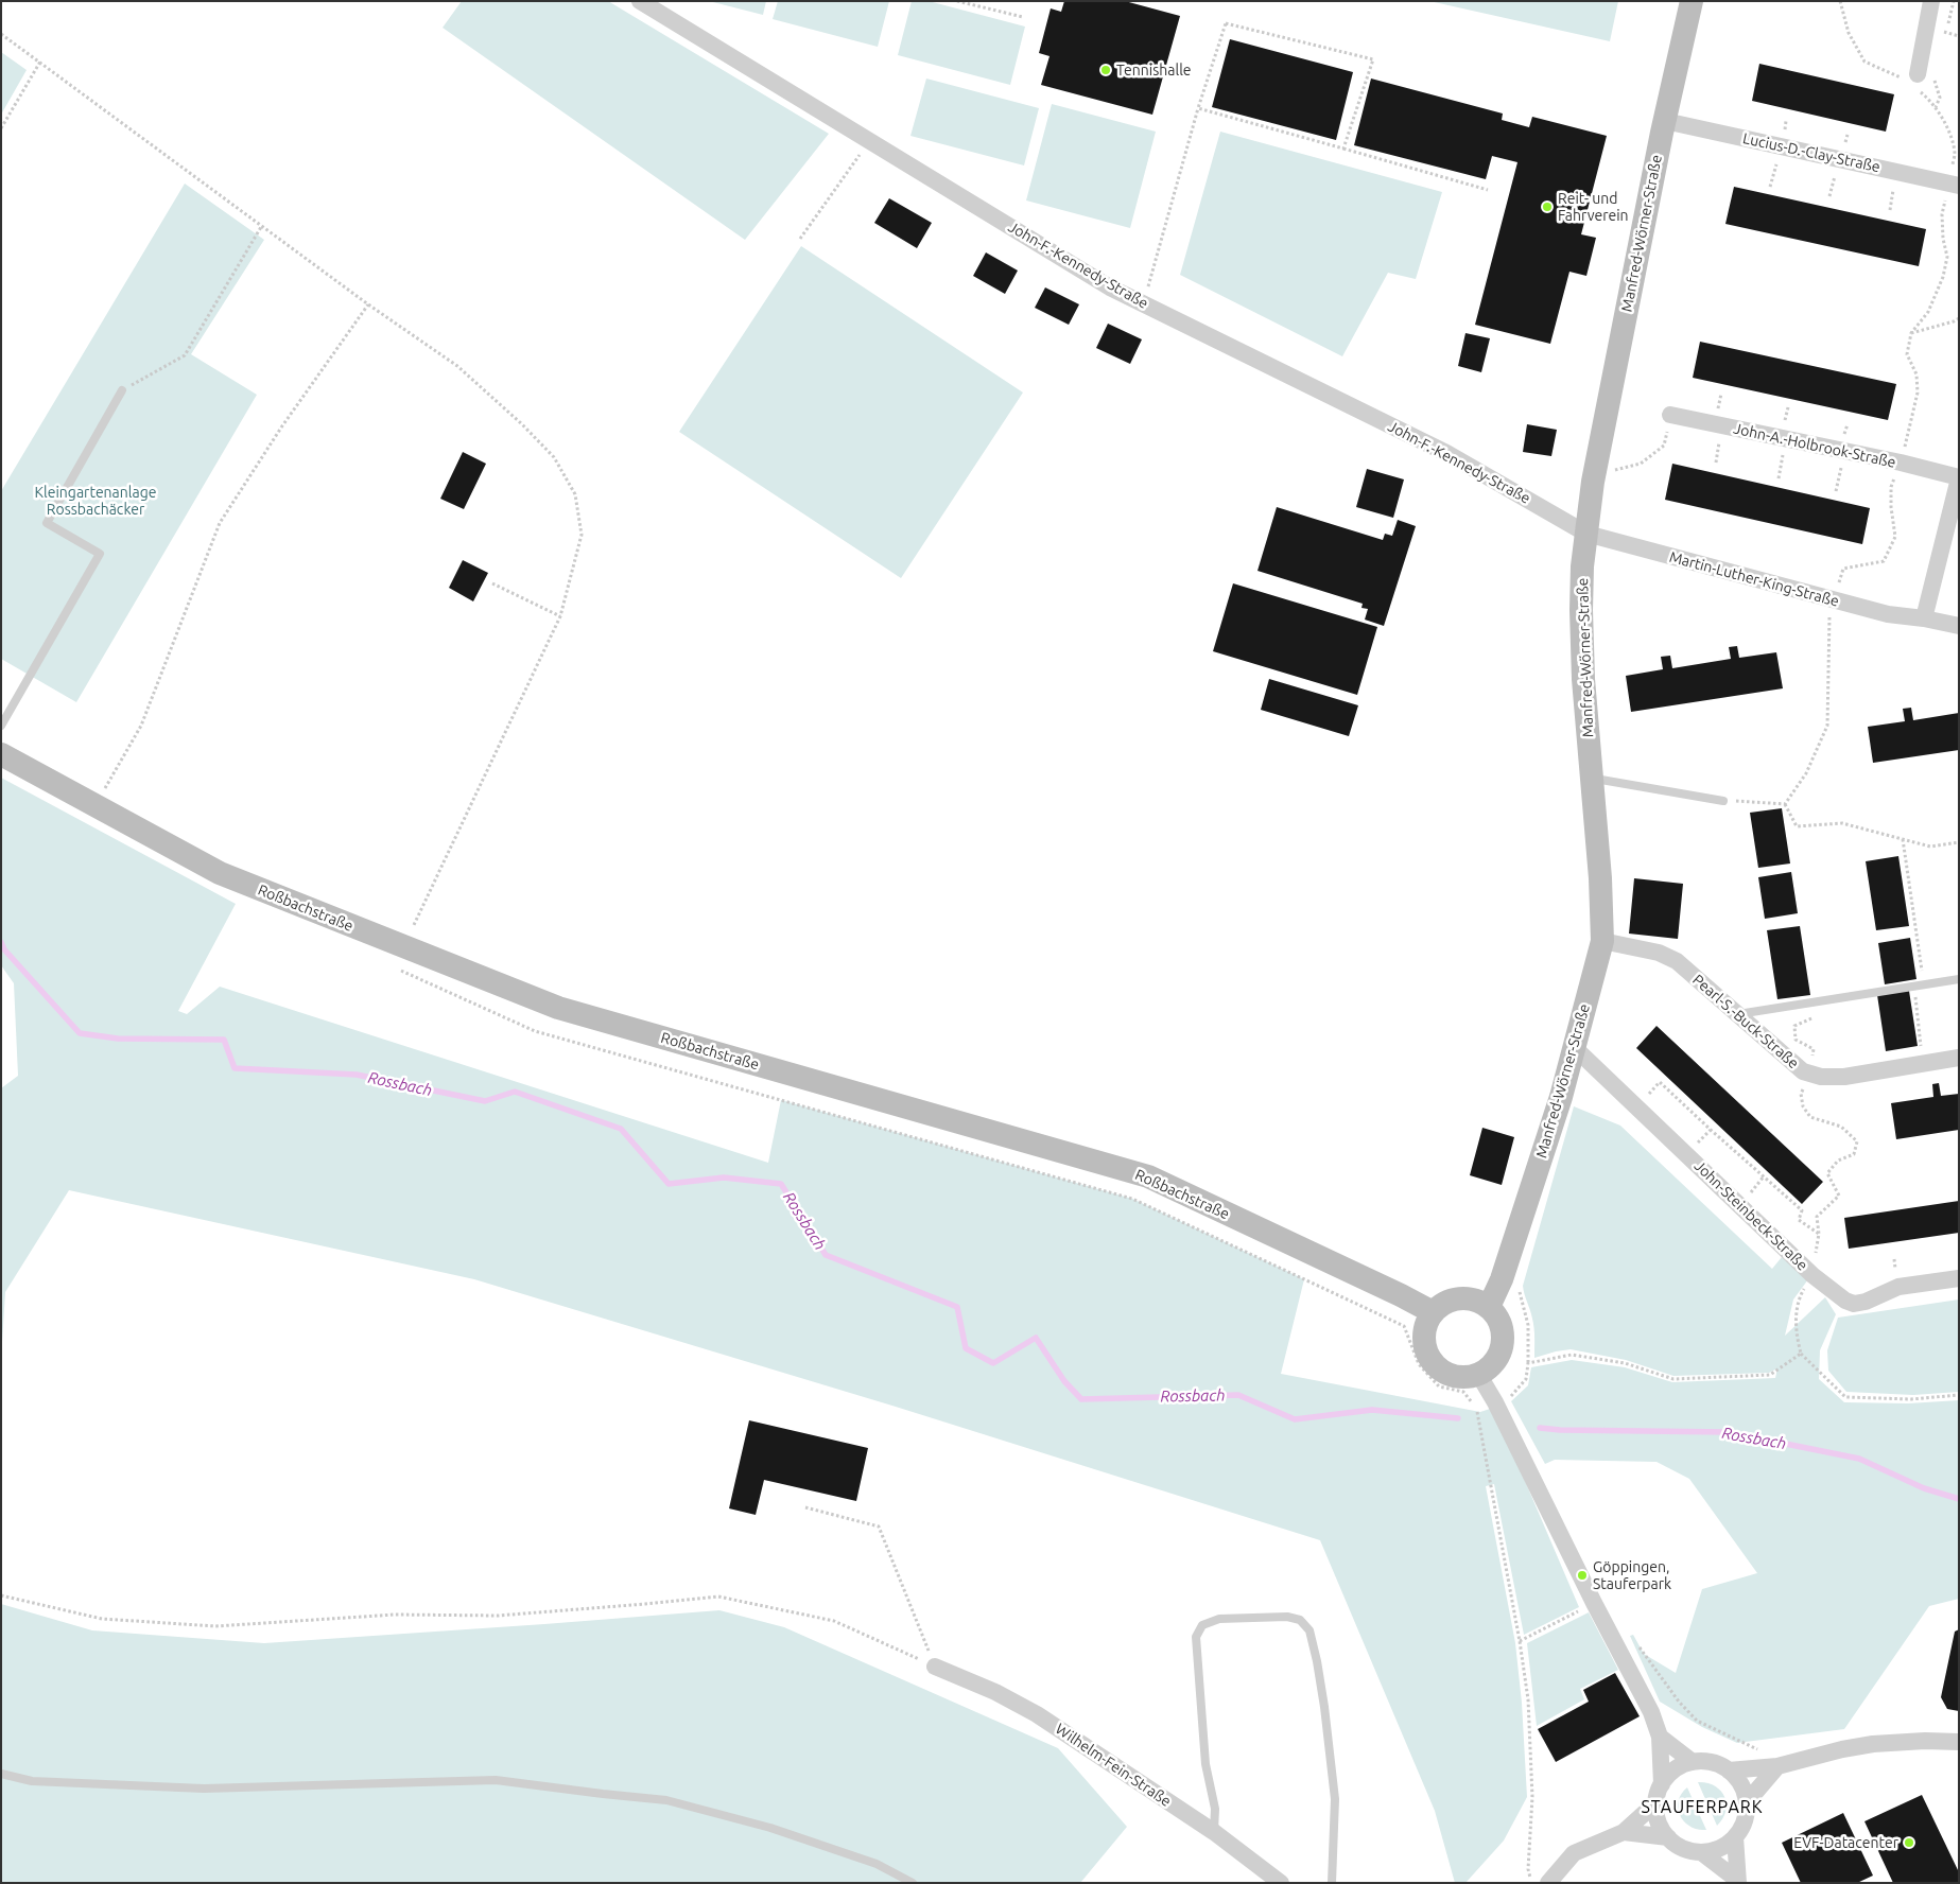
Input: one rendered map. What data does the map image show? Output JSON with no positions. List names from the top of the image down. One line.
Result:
{"streets":{"street":["Lucius-D.-Clay-Straße","Manfred-Wörner-Straße","John-F.-Kennedy-Straße","John-A.-Holbrook-Straße","Martin-Luther-King-Straße","Roßbachstraße","Pearl-S.-Buck-Straße","John-Steinbeck-Straße","Wilhelm-Fein-Straße"]},"crossings":[["Lucius-D.-Clay-Straße","Manfred-Wörner-Straße"],["Manfred-Wörner-Straße","John-F.-Kennedy-Straße"],["Manfred-Wörner-Straße","Martin-Luther-King-Straße"],["Manfred-Wörner-Straße","Roßbachstraße"],["Manfred-Wörner-Straße","Pearl-S.-Buck-Straße"],["Manfred-Wörner-Straße","John-Steinbeck-Straße"],["John-F.-Kennedy-Straße","Martin-Luther-King-Straße"]],"districts":["STAUFERPARK"],"water":["Rossbach"],"parks":["Kleingartenanlage Rossbachäcker"],"places":["Tennishalle","Reit- und Fahrverein","Göppingen, Stauferpark","EVF-Datacenter"]}
